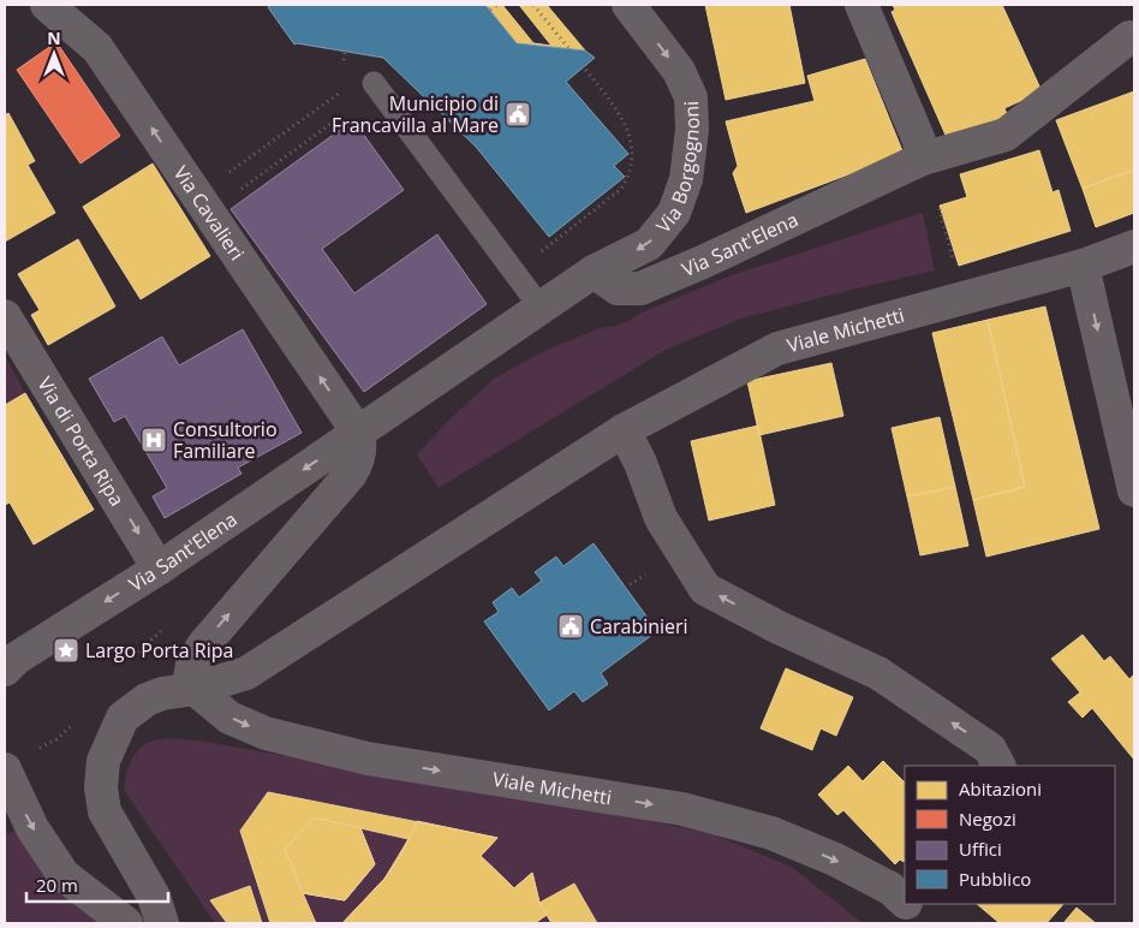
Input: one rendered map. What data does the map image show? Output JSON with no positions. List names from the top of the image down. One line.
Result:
{"streets":{"street":["Via Borgognoni","Via Cavalieri","Via Sant'Elena","Viale Michetti","Via di Porta Ripa"]},"crossings":[["Via Borgognoni","Via Sant'Elena"],["Via Cavalieri","Via Sant'Elena"],["Via Sant'Elena","Via di Porta Ripa"]],"one_way":["Via Borgognoni","Via Cavalieri","Viale Michetti","Via di Porta Ripa"],"places":{"public building":["Municipio di Francavilla al Mare","Carabinieri"],"hospital":["Consultorio Familiare"],"place":["Largo Porta Ripa"]},"legend":["Abitazioni","Negozi","Uffici","Pubblico"],"scale_bar":"20 m","north":"top"}
